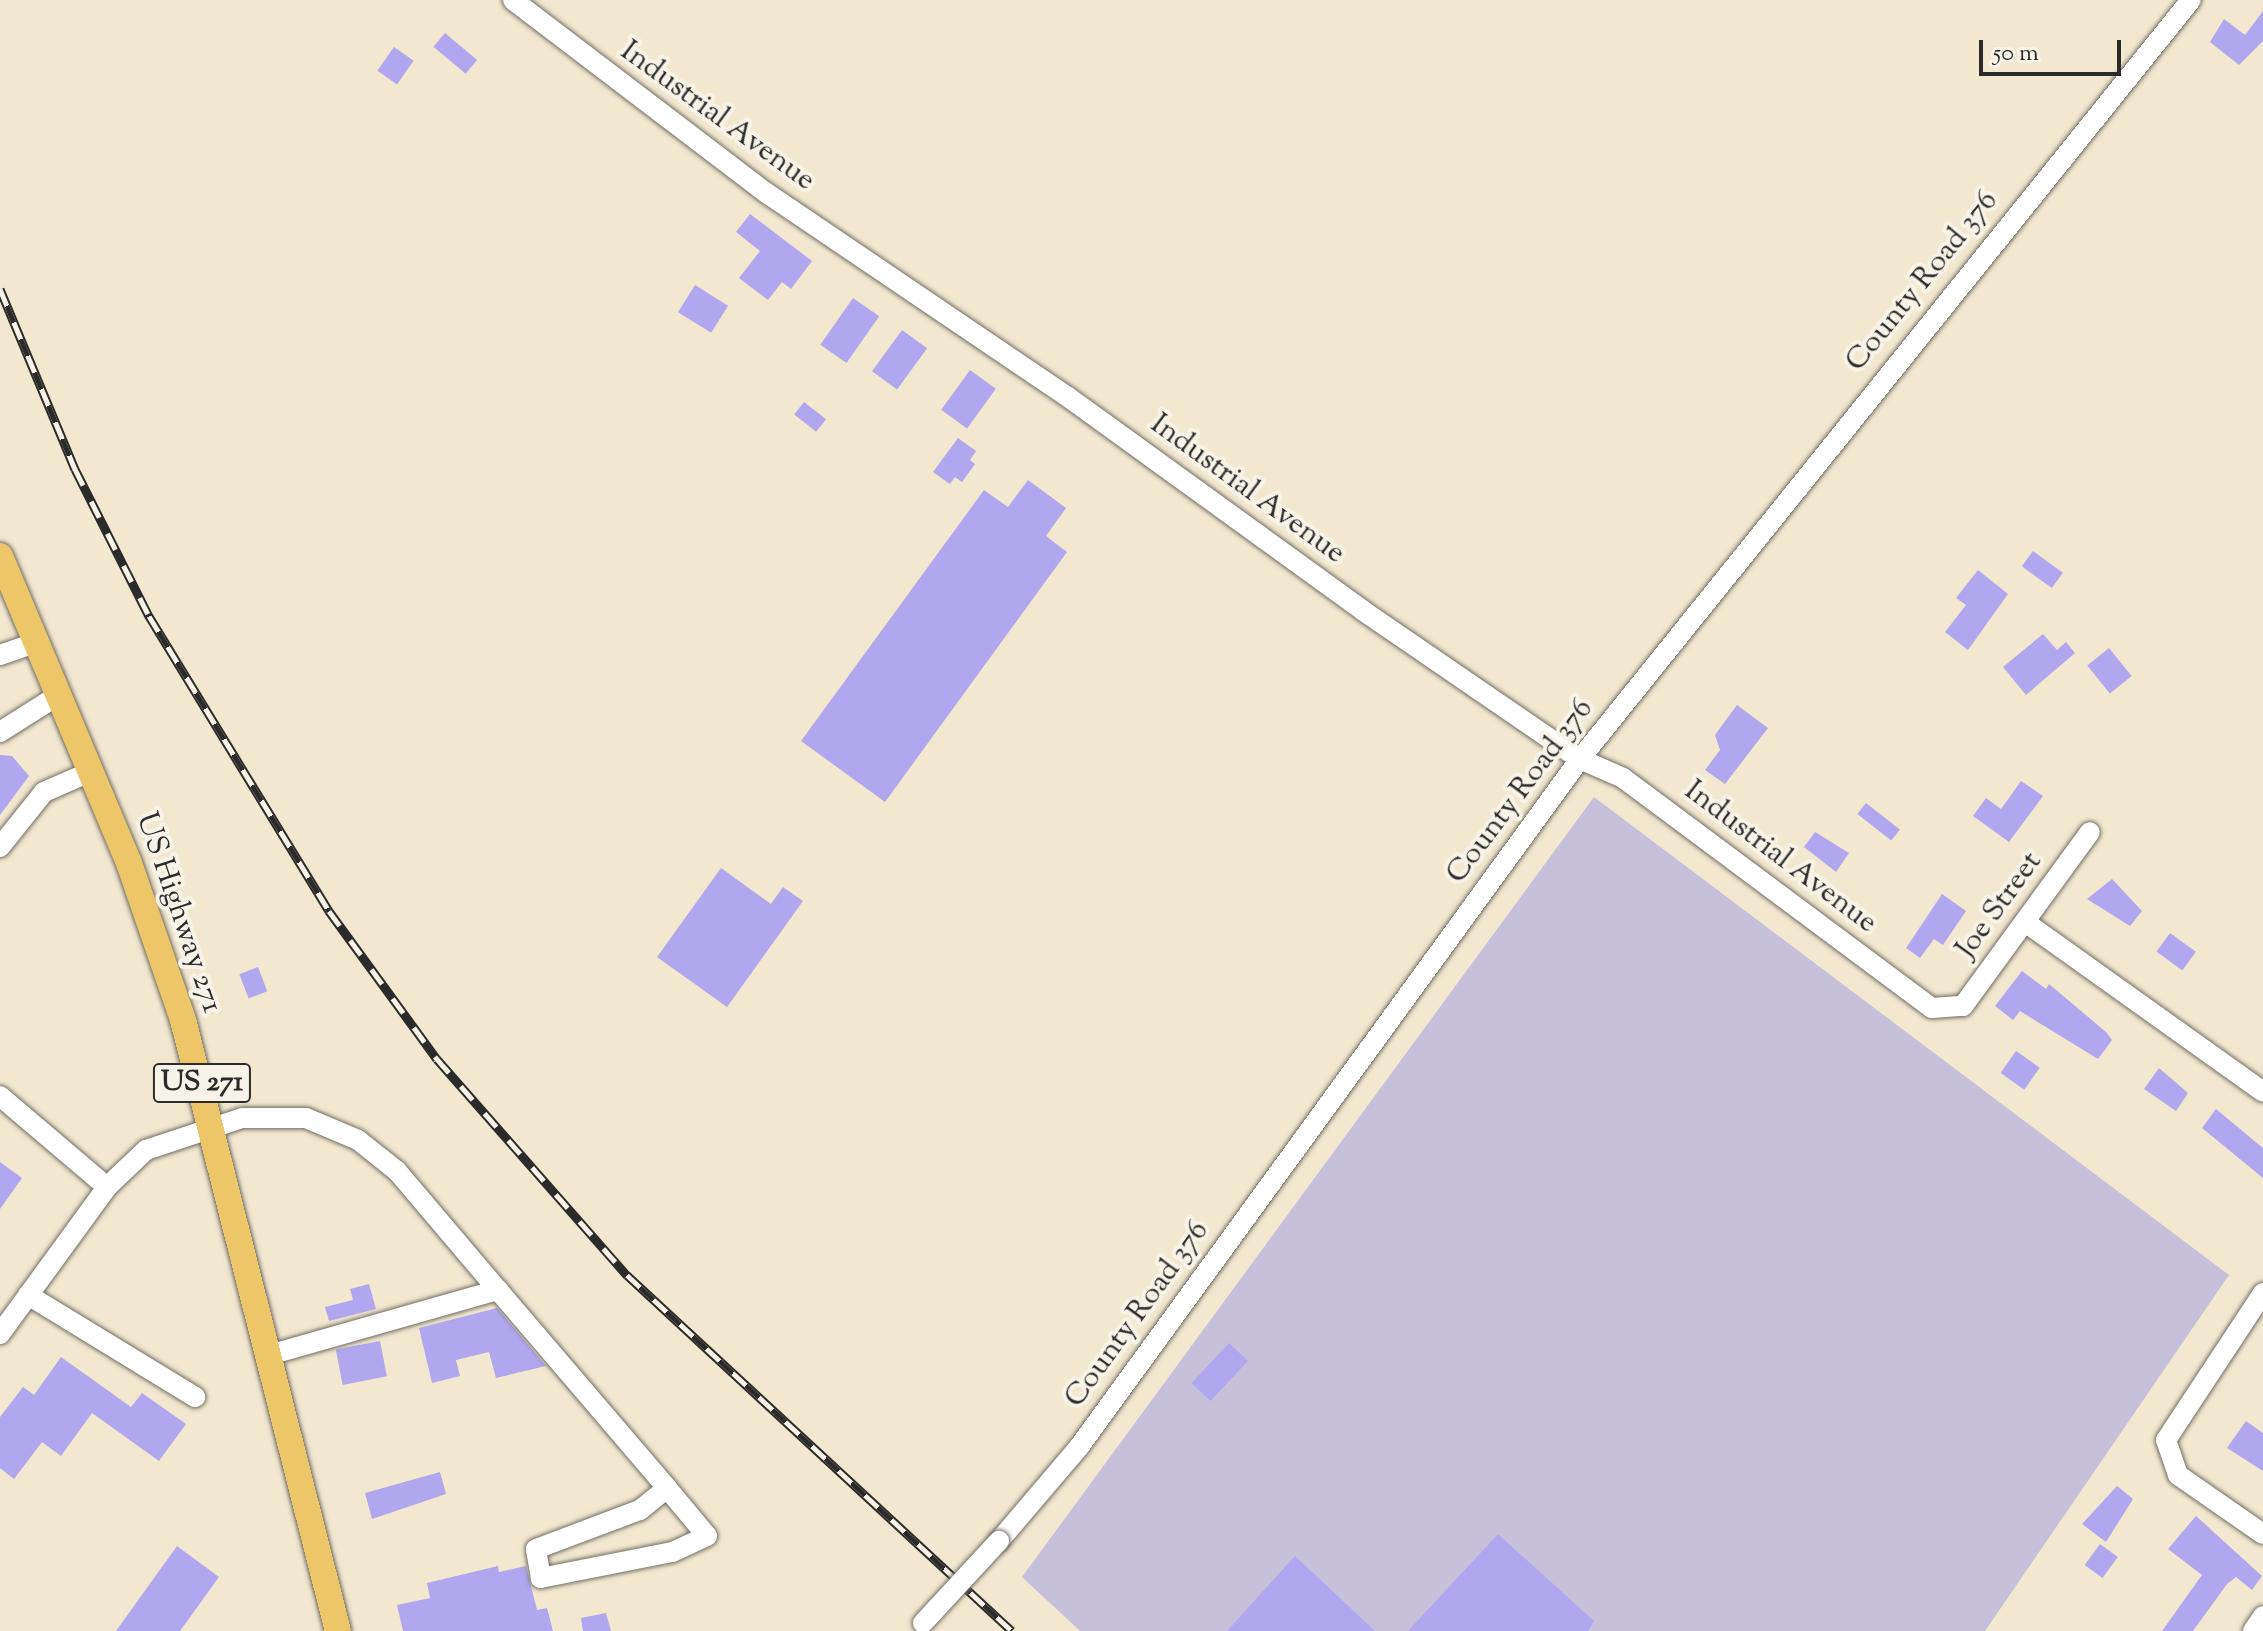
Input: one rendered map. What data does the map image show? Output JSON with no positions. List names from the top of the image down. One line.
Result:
{"streets":{"main road":["US Highway 271","US 271"],"street":["Industrial Avenue","County Road 376","Joe Street"]},"crossings":[["Industrial Avenue","County Road 376"],["Industrial Avenue","Joe Street"]],"scale_bar":"50 m"}
